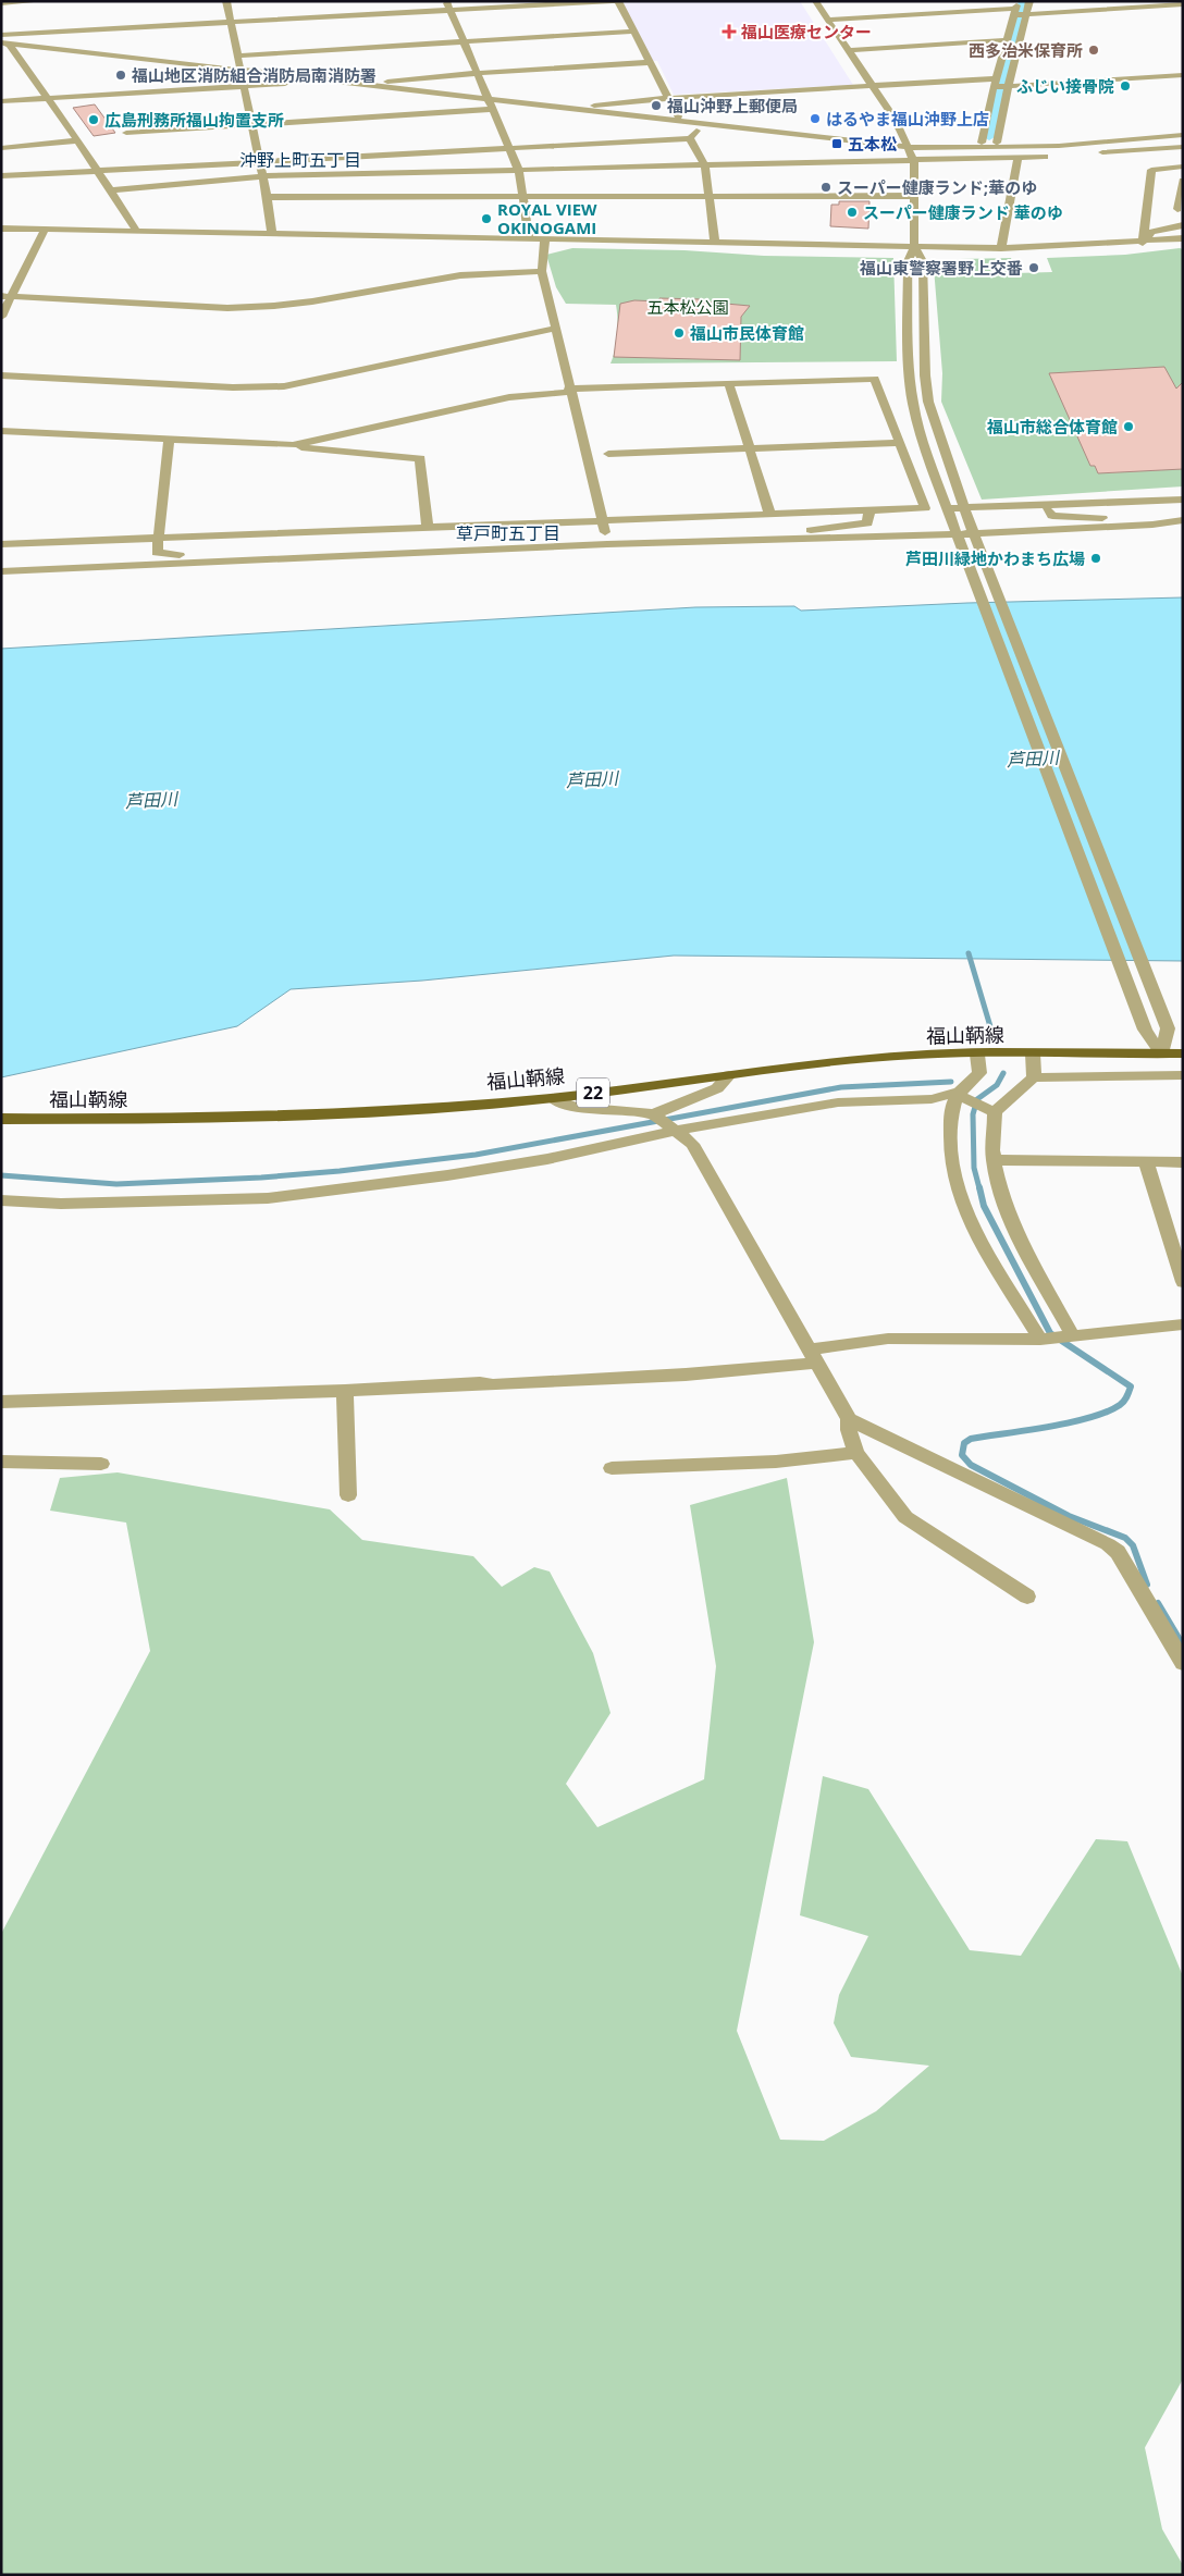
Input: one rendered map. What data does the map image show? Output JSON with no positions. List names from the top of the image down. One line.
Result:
{"streets":{"main road":["福山鞆線","22"]},"districts":["沖野上町五丁目","草戸町五丁目"],"water":["芦田川"],"parks":["五本松公園"],"places":{"health":["福山医療センター"],"other":["西多治米保育所","福山地区消防組合消防局南消防署","ふじい接骨院","福山沖野上郵便局","はるやま福山沖野上店","広島刑務所福山拘置支所","スーパー健康ランド;華のゆ","スーパー健康ランド 華のゆ","ROYAL VIEW OKINOGAMI","福山東警察署野上交番","福山市民体育館","福山市総合体育館","芦田川緑地かわまち広場"],"transit":["五本松"]}}
